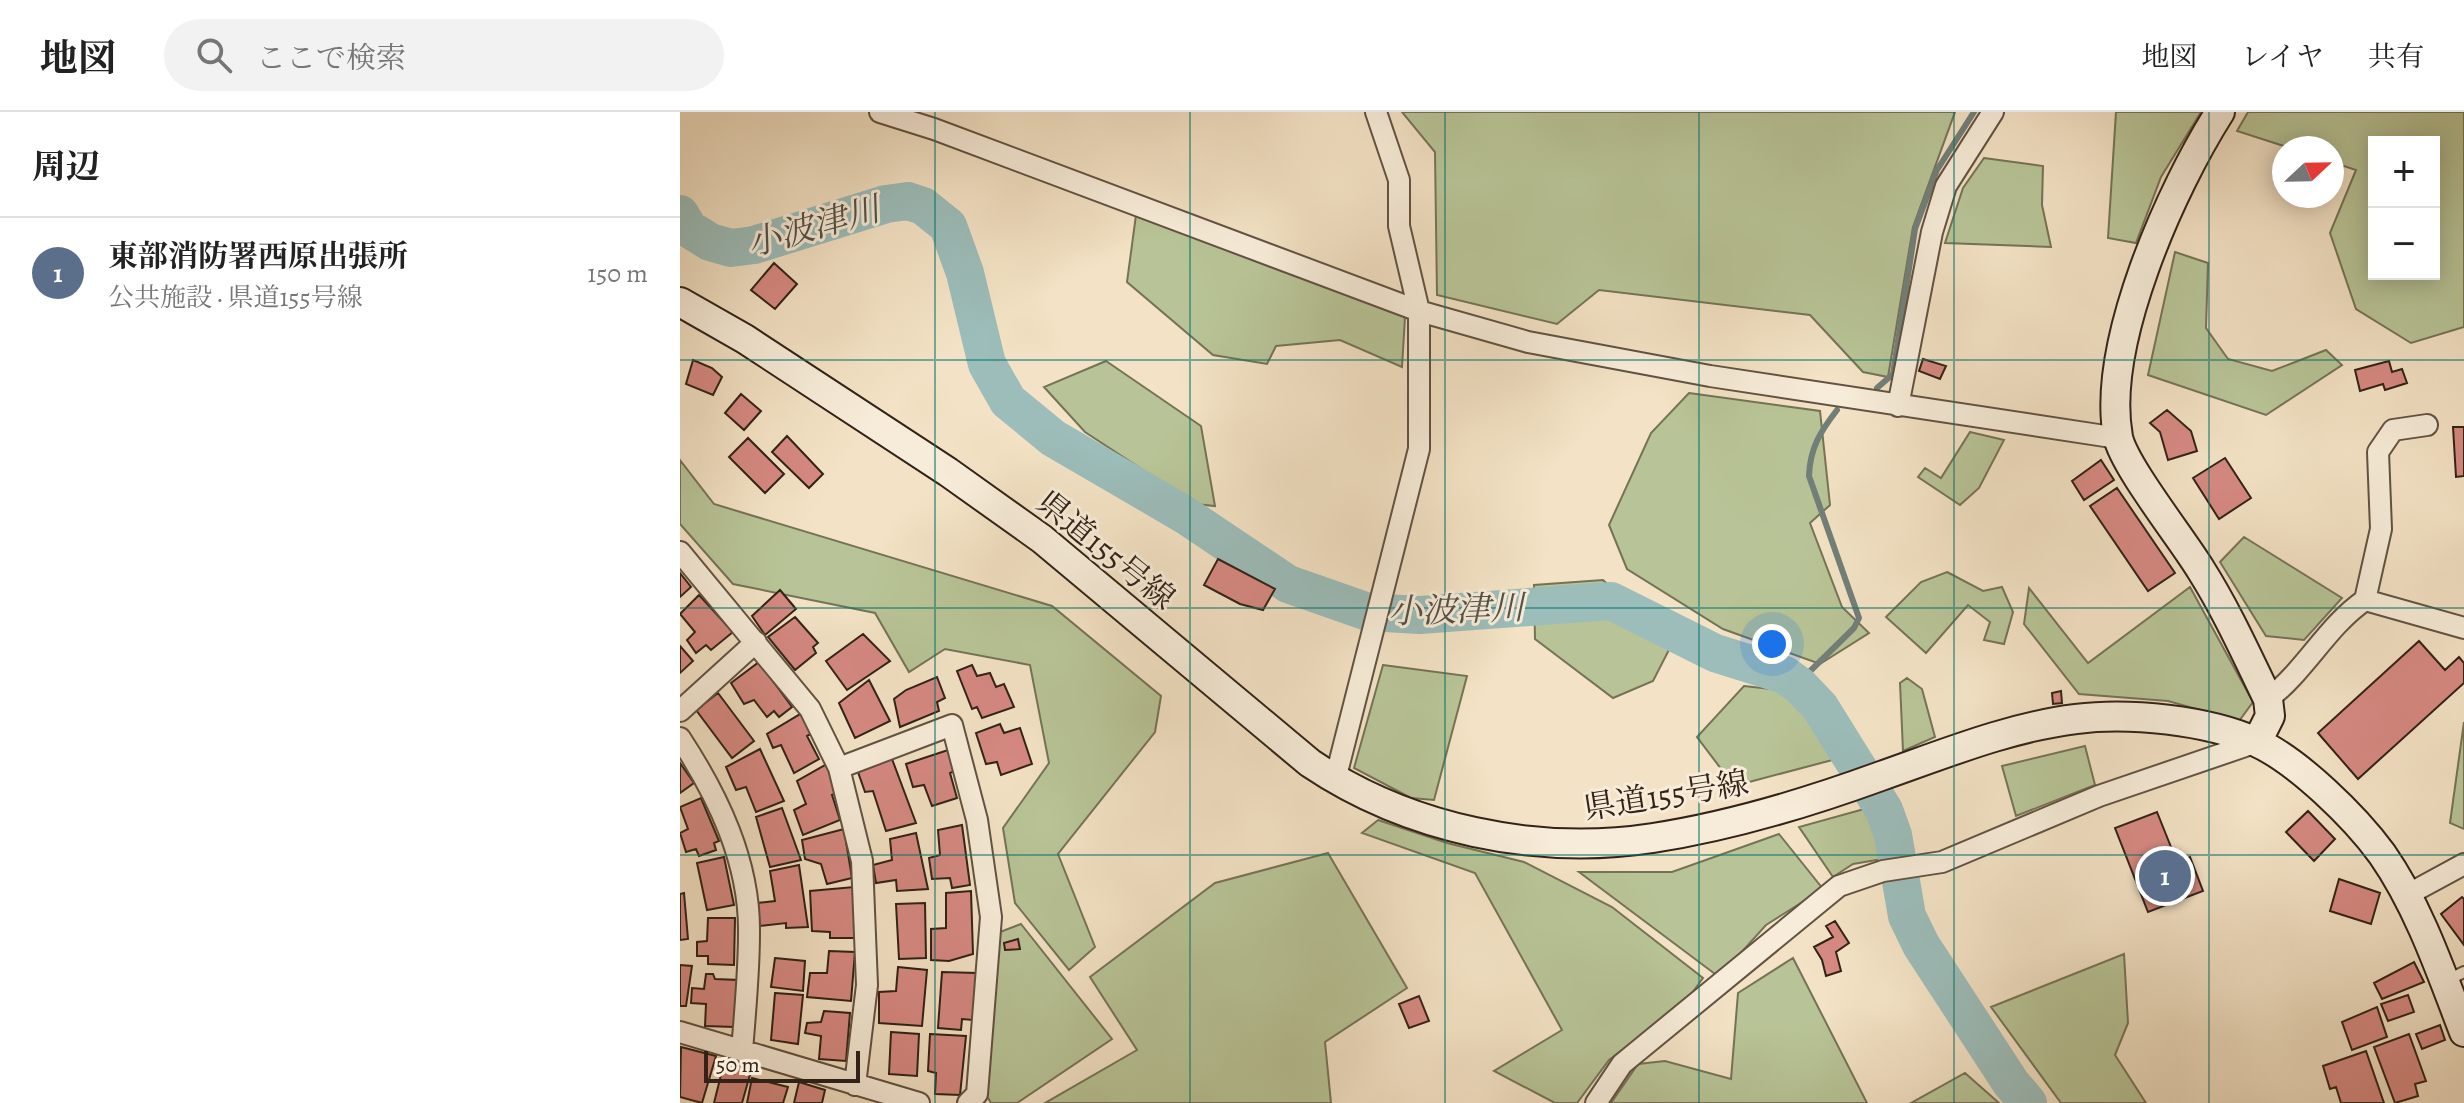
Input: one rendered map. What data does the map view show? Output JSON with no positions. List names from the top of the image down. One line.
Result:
{"streets":{"main road":["県道155号線"]},"water":["小波津川"],"scale_bar":"50 m","north":"right","page":{"header":"地図","search":"ここで検索","nav":["地図","レイヤ","共有"],"heading":"周辺","map_buttons":["+","−"],"list":[{"mark":"1","name":"東部消防署西原出張所","note":"公共施設 · 県道155号線","value":"150 m"}],"pins":"1","scale":"50 m"}}
